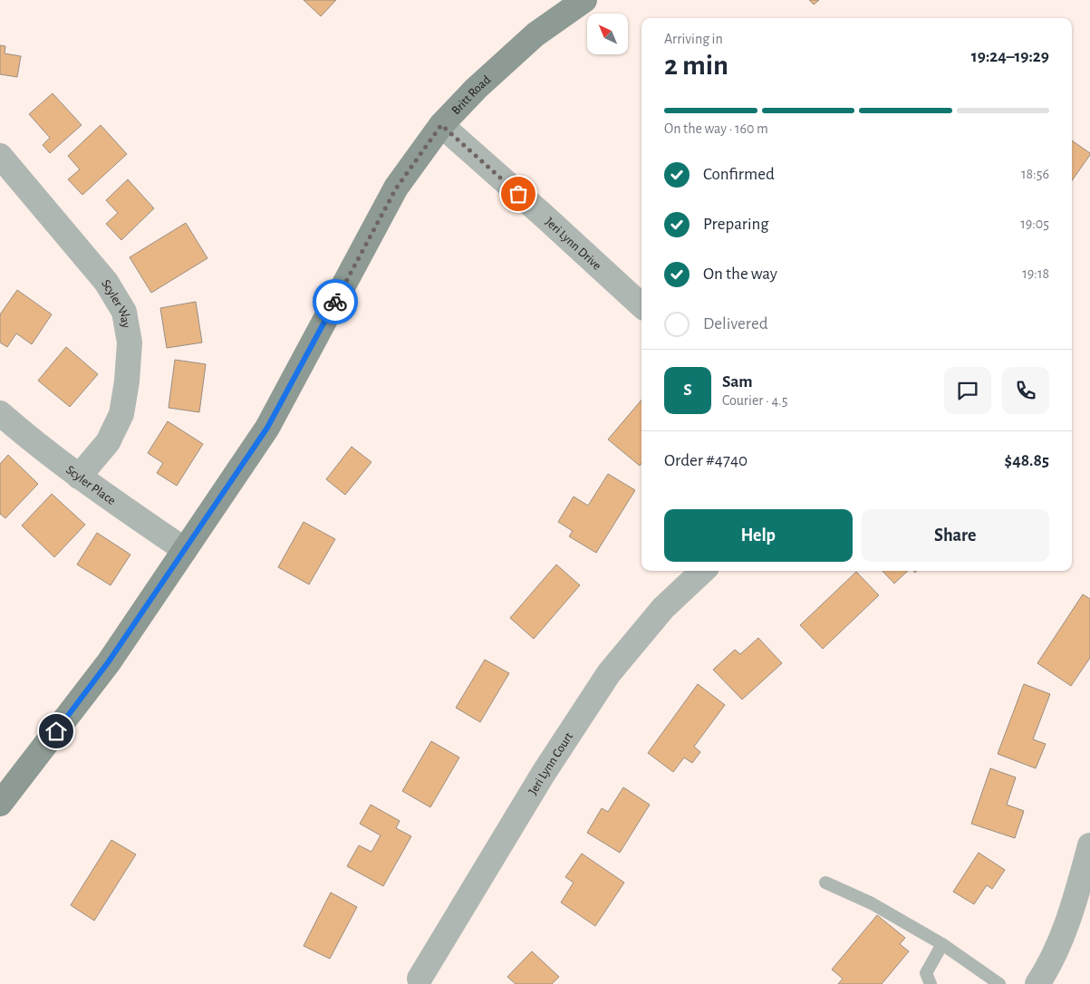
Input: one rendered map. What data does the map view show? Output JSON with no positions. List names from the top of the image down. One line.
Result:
{"streets":{"street":["Britt Road","Jeri Lynn Drive","Scyler Way","Scyler Place","Jeri Lynn Court"]},"crossings":[["Britt Road","Jeri Lynn Drive"],["Britt Road","Scyler Place"],["Scyler Way","Scyler Place"]],"north":"top left","page":{"heading":["2 min","Arriving in","19:24–19:29"],"panel":["Sam","Courier · 4.5","Order #4740","$48.85"],"bar":"On the way · 160 m","list":[["Confirmed","18:56"],["Preparing","19:05"],["On the way","19:18"],"Delivered"],"round":"S","buttons":["Help","Share"]}}
